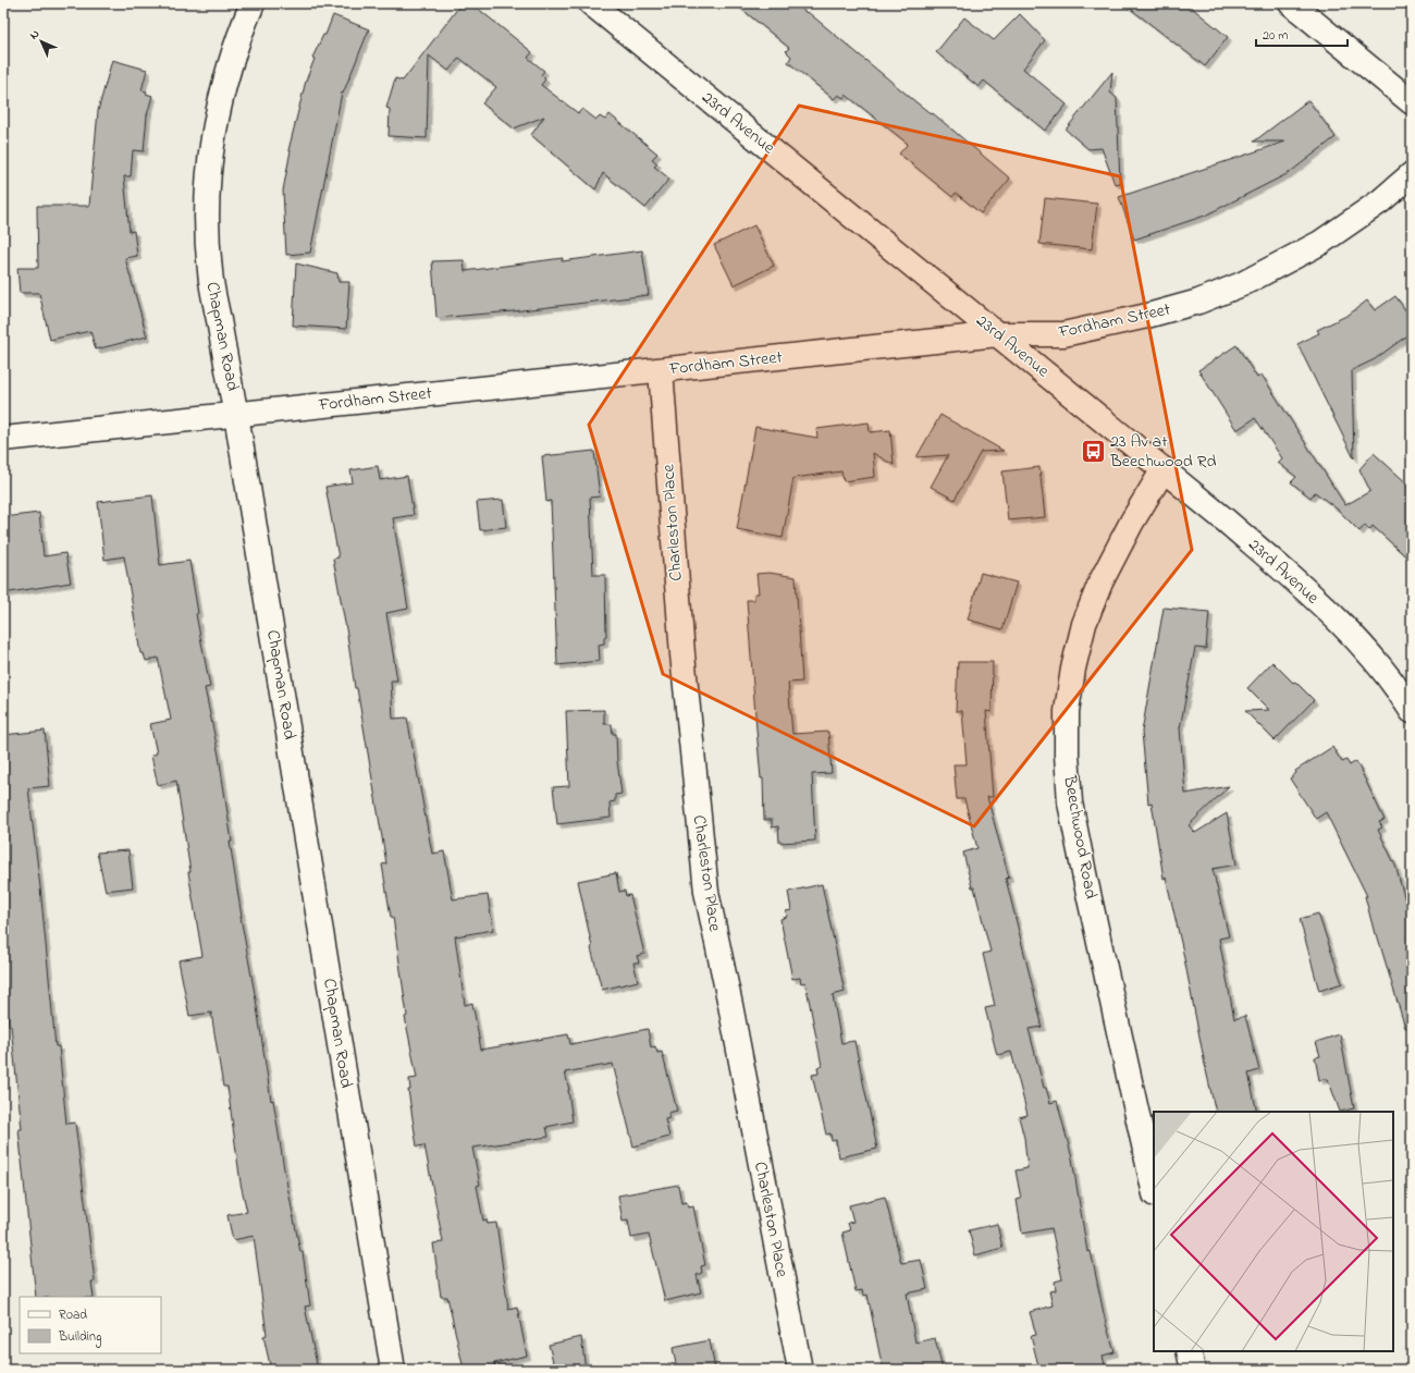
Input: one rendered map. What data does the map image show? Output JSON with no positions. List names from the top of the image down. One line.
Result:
{"streets":{"street":["23rd Avenue","Fordham Street","Chapman Road","Charleston Place","Beechwood Road"]},"crossings":[["23rd Avenue","Fordham Street"],["23rd Avenue","Beechwood Road"],["Fordham Street","Chapman Road"],["Fordham Street","Charleston Place"]],"places":{"bus stop":["23 Av at Beechwood Rd"]},"legend":["Road","Building"],"scale_bar":"20 m","north":"top left"}
